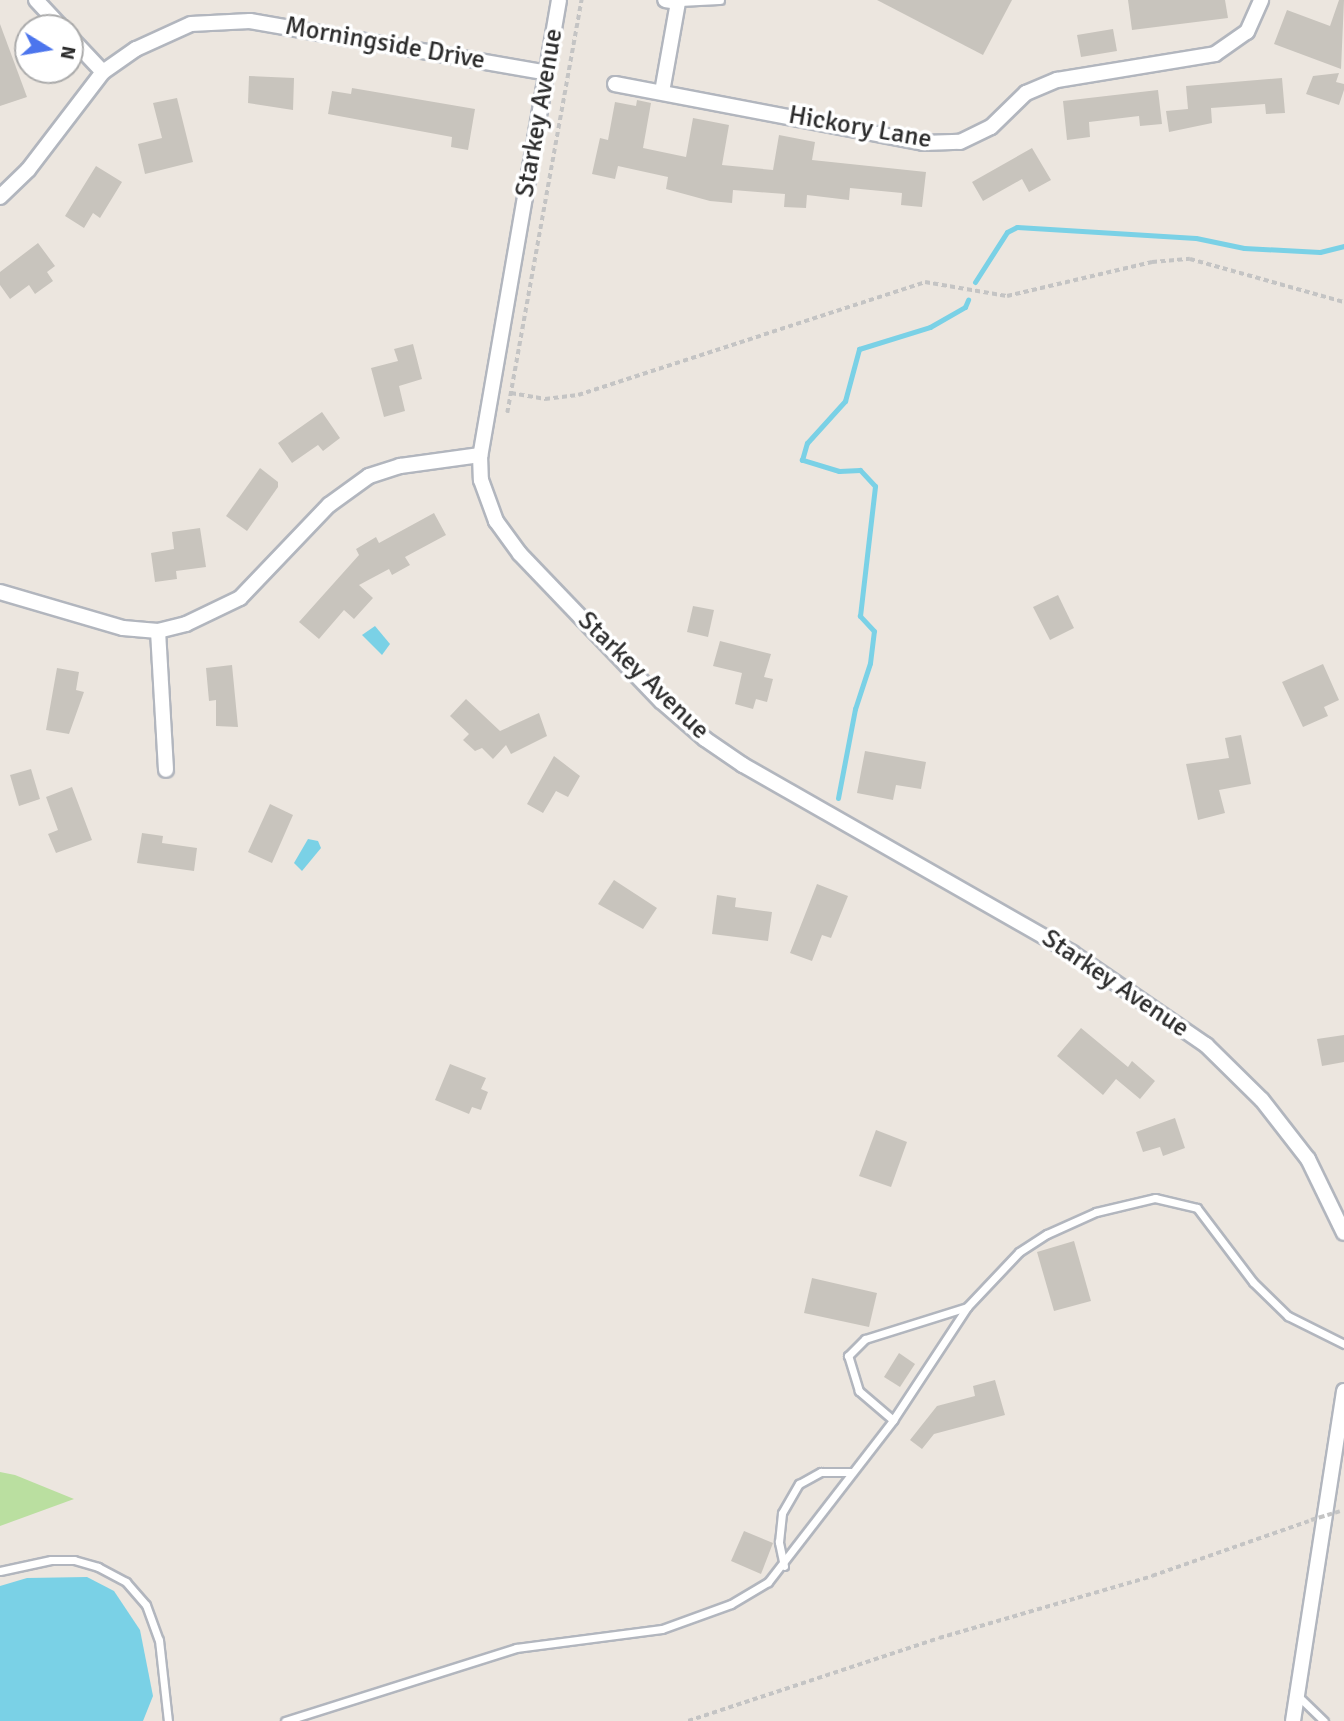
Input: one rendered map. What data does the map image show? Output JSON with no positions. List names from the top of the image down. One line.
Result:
{"streets":{"street":["Morningside Drive","Starkey Avenue","Hickory Lane"]},"crossings":[["Morningside Drive","Starkey Avenue"]],"north":"right"}
